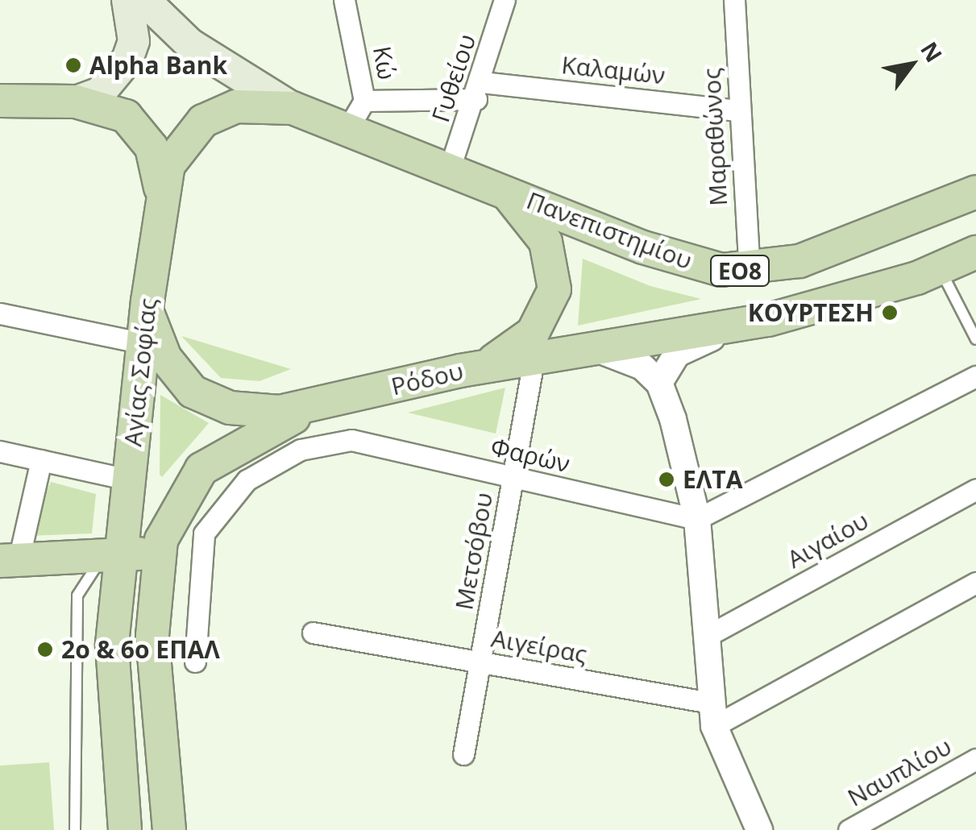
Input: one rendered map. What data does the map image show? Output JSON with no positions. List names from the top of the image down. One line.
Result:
{"streets":{"main road":["Πανεπιστημίου","ΕΟ8","Αγίας Σοφίας","Ρόδου"],"street":["Κώ","Καλαμών","Γυθείου","Μαραθώνος","Φαρών","Αιγαίου","Μετσόβου","Αιγείρας","Ναυπλίου"]},"crossings":[["Κώ","Καλαμών"],["Κώ","Πανεπιστημίου"],["Καλαμών","Γυθείου"],["Καλαμών","Μαραθώνος"],["Γυθείου","Πανεπιστημίου"],["Μαραθώνος","Πανεπιστημίου"],["Πανεπιστημίου","ΕΟ8"],["ΕΟ8","Αγίας Σοφίας"],["ΕΟ8","Ρόδου"],["Αγίας Σοφίας","Ρόδου"],["Ρόδου","Μετσόβου"],["Φαρών","Μετσόβου"],["Μετσόβου","Αιγείρας"]],"places":["Alpha Bank","ΚΟΥΡΤΕΣΗ","ΕΛΤΑ","2ο & 6ο ΕΠΑΛ"],"north":"top right"}
